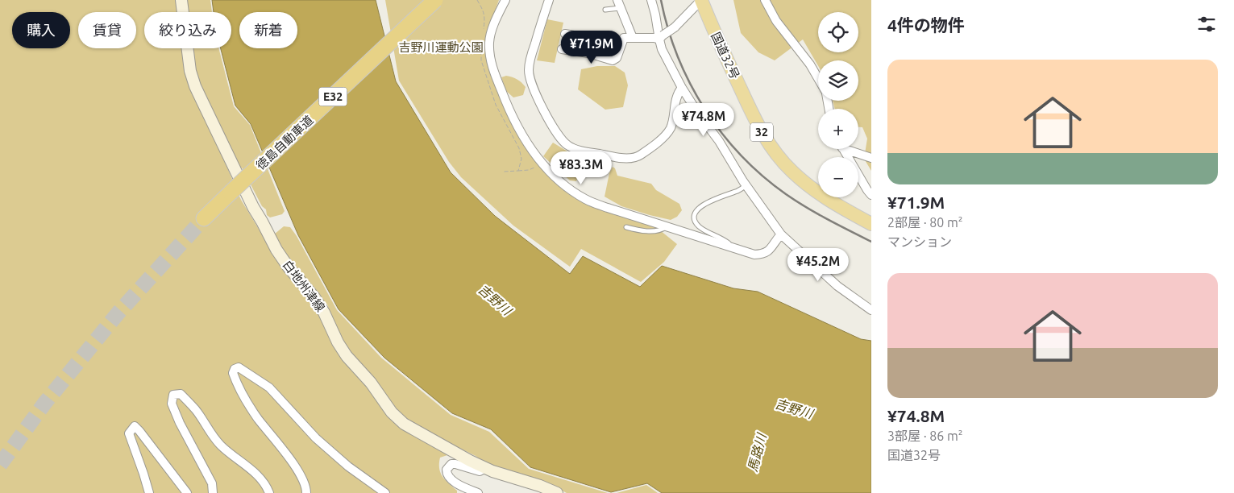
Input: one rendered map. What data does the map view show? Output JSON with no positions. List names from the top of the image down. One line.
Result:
{"streets":{"highway":["国道32号","E32","32","徳島自動車道"],"main road":["白地州津線"]},"water":["吉野川","馬路川"],"parks":["吉野川運動公園"],"page":{"heading":"4件の物件","map_buttons":["+","−"],"chip":["購入","賃貸","絞り込み","新着"],"price":["¥71.9M","¥74.8M","¥83.3M","¥45.2M"],"list":[{"name":"¥71.9M","note":"2部屋 · 80 m² · マンション"},{"name":"¥74.8M","note":"3部屋 · 86 m² · 国道32号"}]}}
